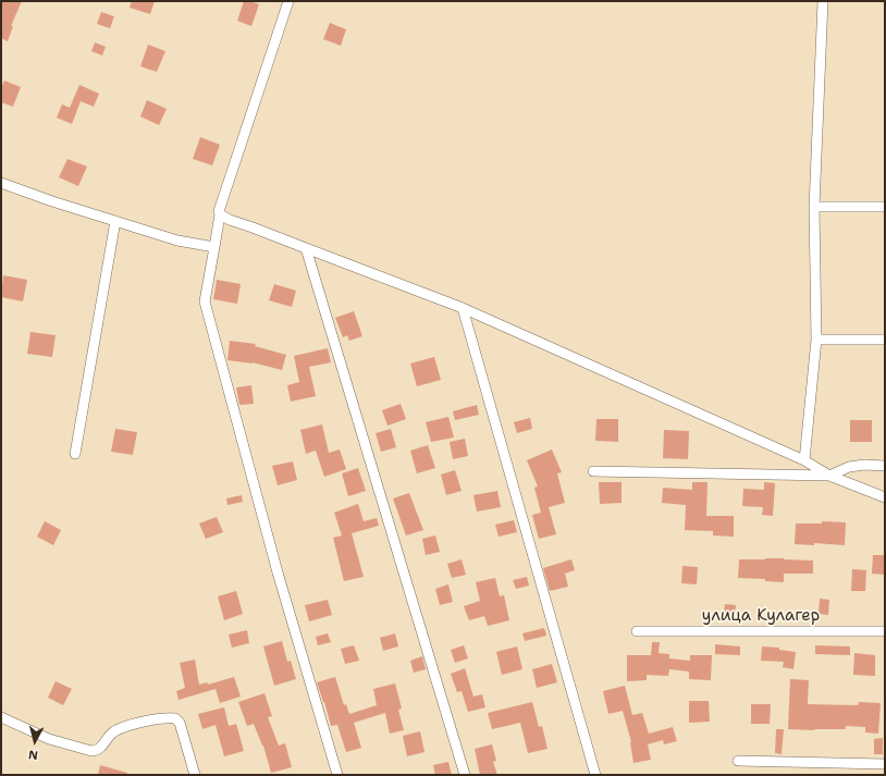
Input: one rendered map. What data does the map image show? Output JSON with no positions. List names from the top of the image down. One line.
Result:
{"streets":{"street":["улица Кулагер"]},"north":"bottom"}
